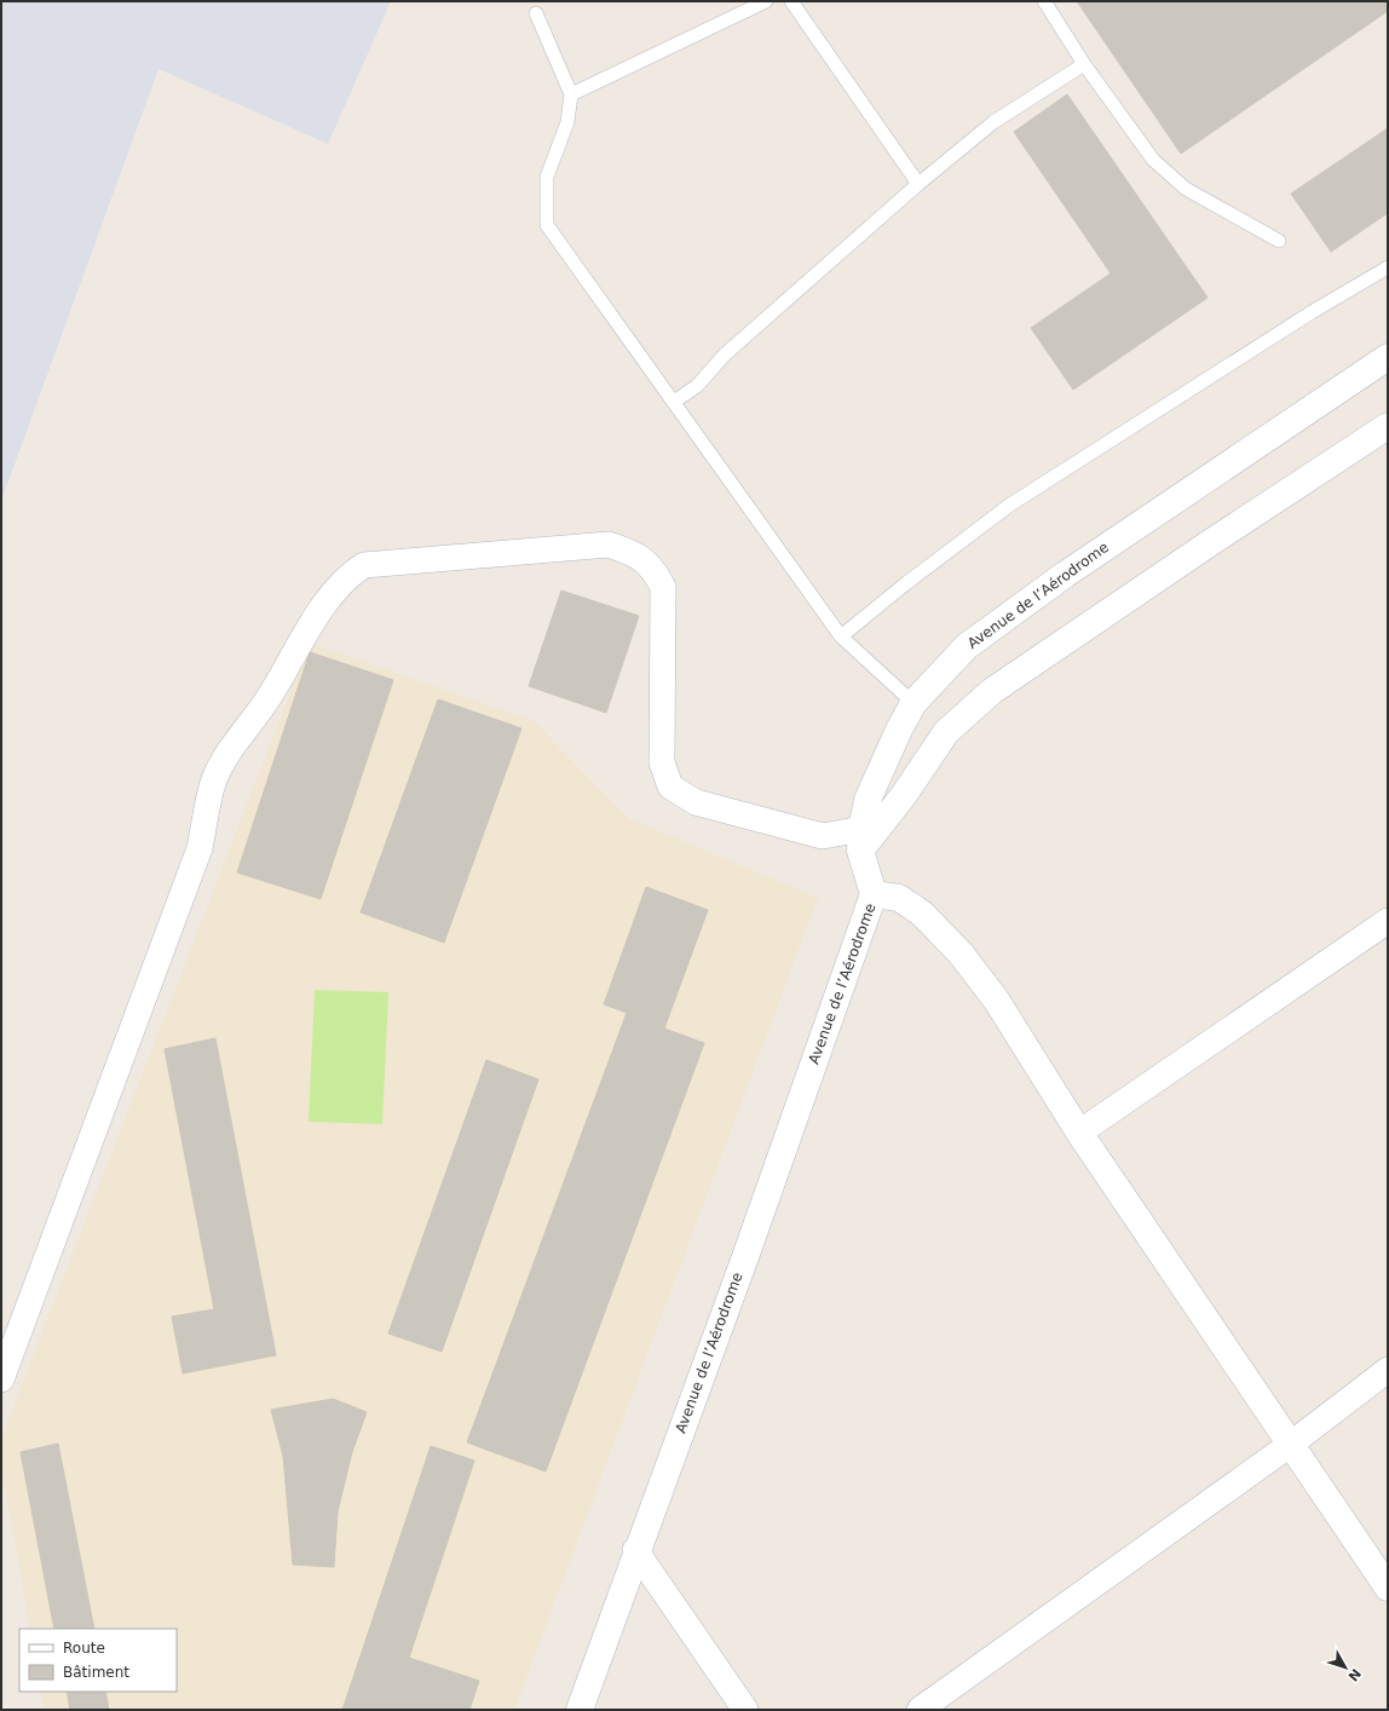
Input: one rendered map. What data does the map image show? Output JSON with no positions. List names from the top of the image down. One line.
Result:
{"streets":{"main road":["Avenue de l’Aérodrome"]},"legend":["Route","Bâtiment"],"north":"bottom right"}
